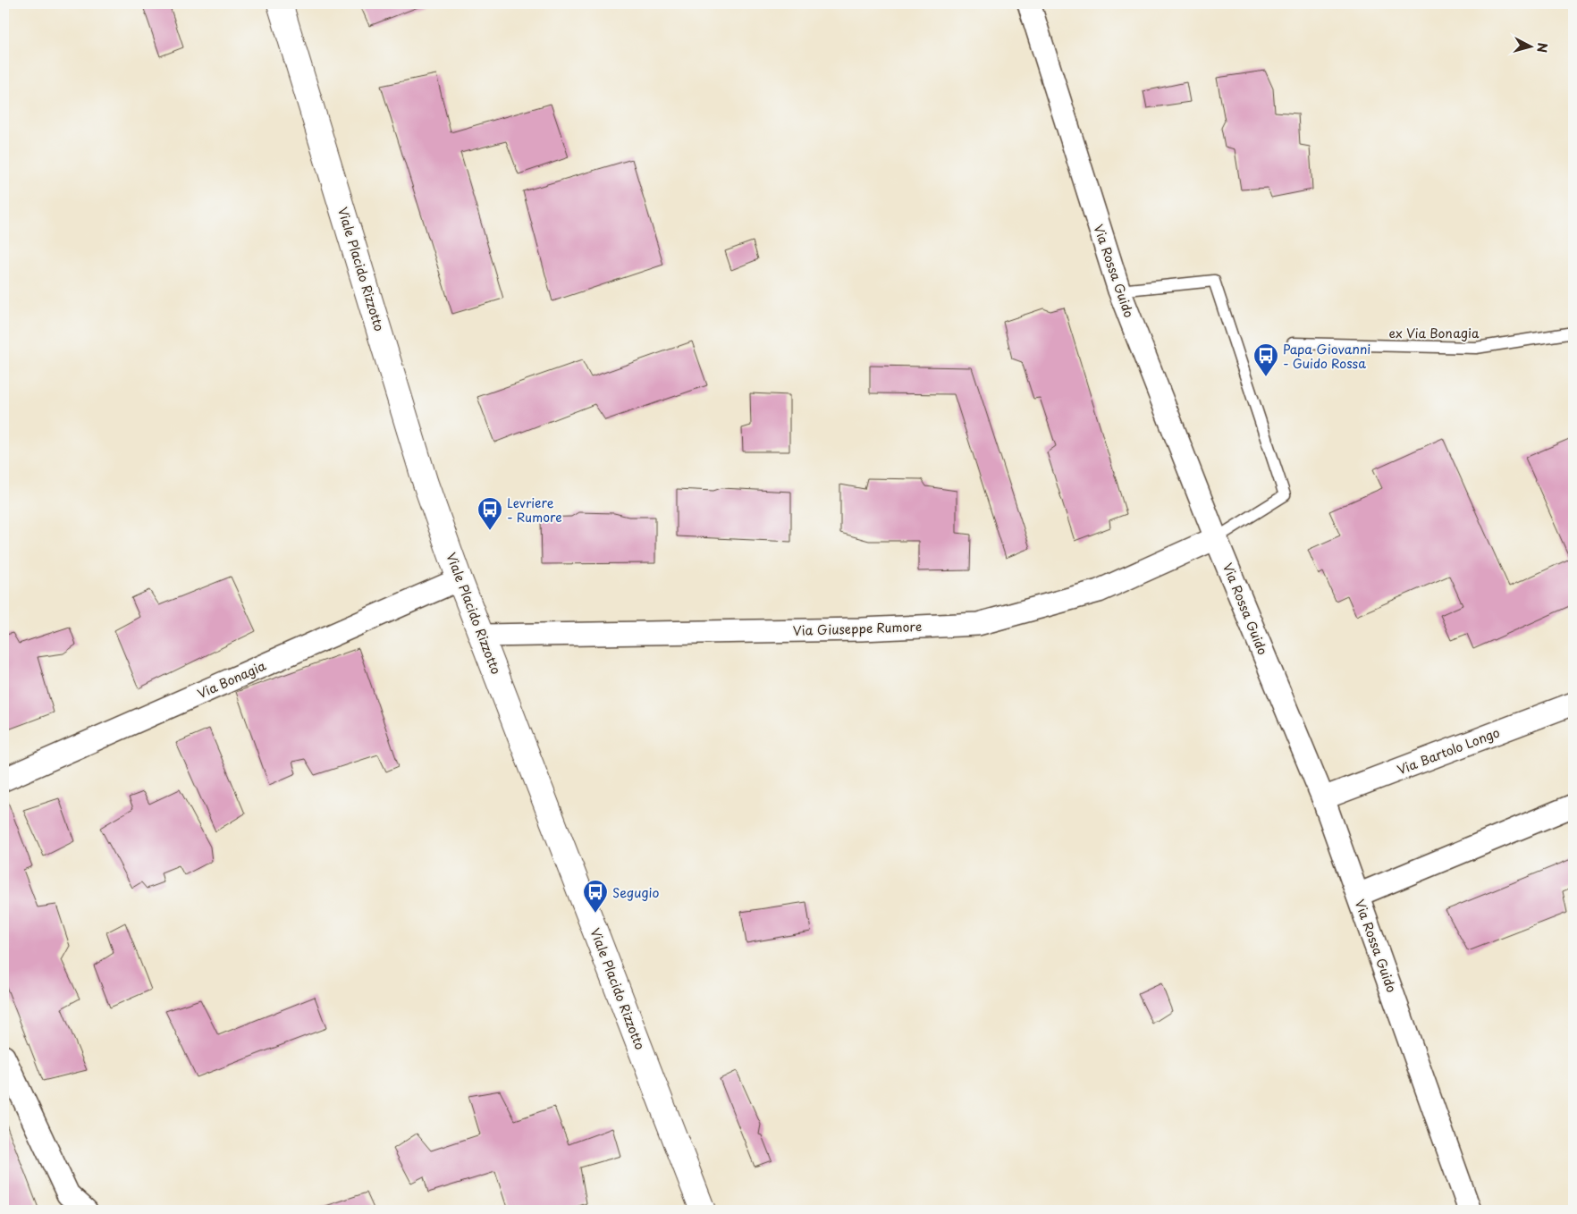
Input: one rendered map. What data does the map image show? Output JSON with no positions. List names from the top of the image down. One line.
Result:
{"streets":{"street":["Viale Placido Rizzotto","Via Rossa Guido","Via Giuseppe Rumore","Via Bonagia","Via Bartolo Longo"],"lane":["ex Via Bonagia"]},"crossings":[["Viale Placido Rizzotto","Via Giuseppe Rumore"],["Viale Placido Rizzotto","Via Bonagia"],["Via Rossa Guido","Via Giuseppe Rumore"],["Via Rossa Guido","Via Bartolo Longo"]],"places":{"bus stop":["Papa Giovanni - Guido Rossa","Levriere - Rumore","Segugio"]},"north":"right"}
